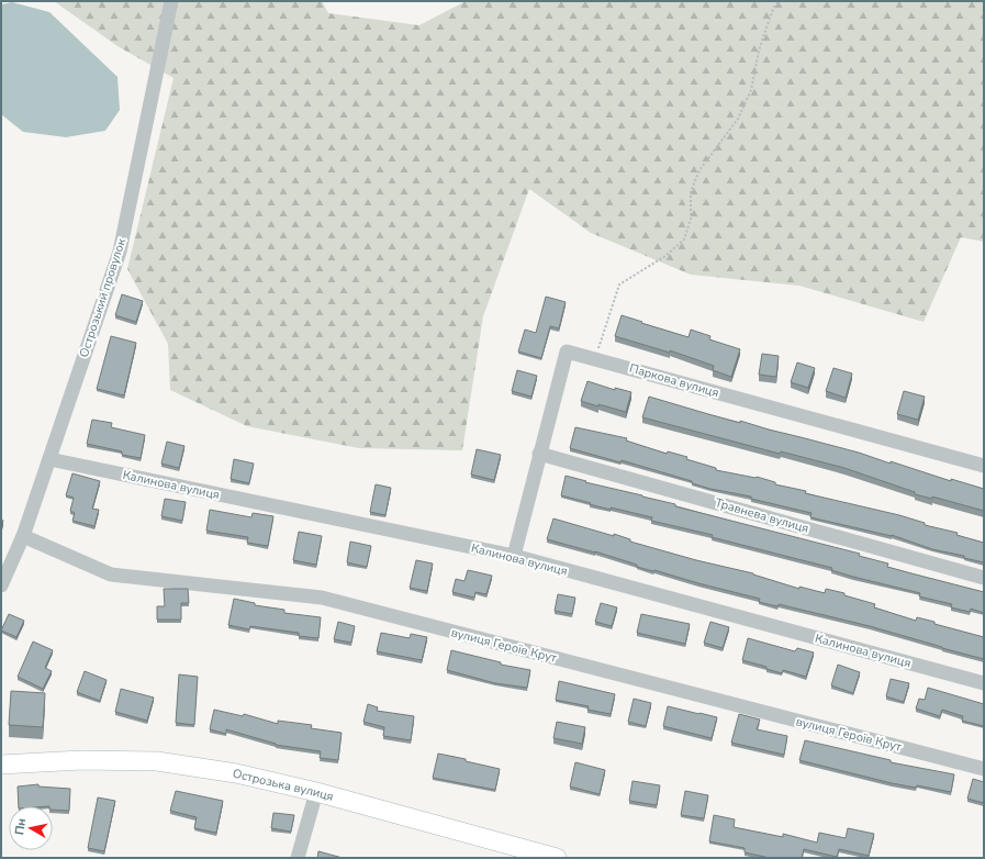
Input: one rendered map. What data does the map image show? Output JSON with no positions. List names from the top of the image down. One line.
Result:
{"streets":{"main road":["Острозька вулиця"],"street":["Острозький провулок","Паркова вулиця","Калинова вулиця","Травнева вулиця","вулиця Героїв Крут"]},"crossings":[["Острозький провулок","Калинова вулиця"],["Острозький провулок","вулиця Героїв Крут"],["Паркова вулиця","Калинова вулиця"],["Паркова вулиця","Травнева вулиця"]],"north":"left"}
